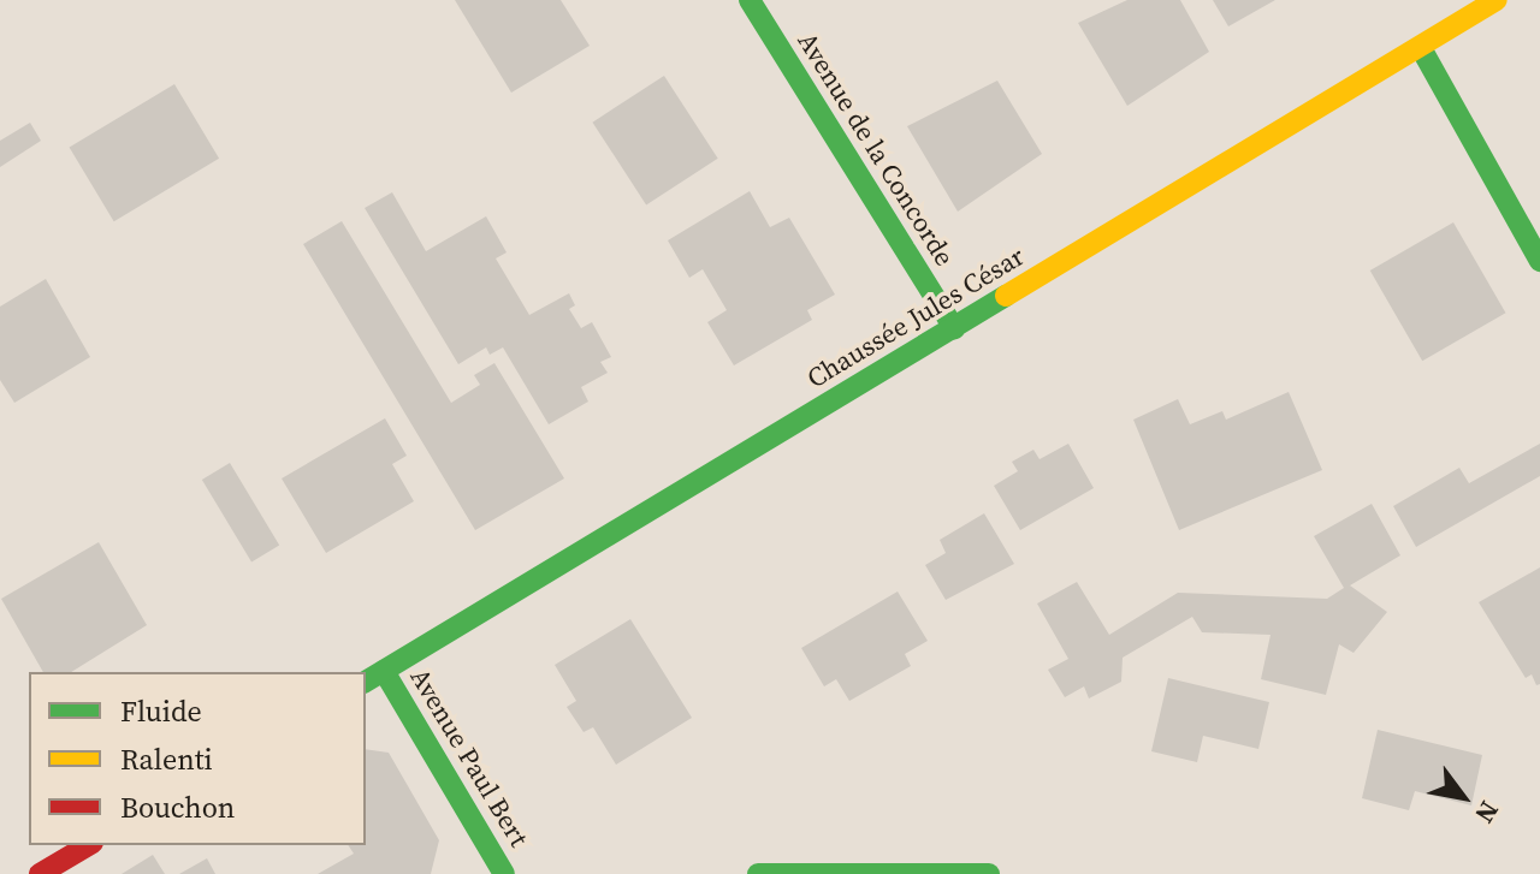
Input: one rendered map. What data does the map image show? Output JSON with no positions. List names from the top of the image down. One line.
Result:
{"streets":{"street":["Avenue de la Concorde","Chaussée Jules César","Avenue Paul Bert"]},"crossings":[["Avenue de la Concorde","Chaussée Jules César"],["Chaussée Jules César","Avenue Paul Bert"]],"legend":["Fluide","Ralenti","Bouchon"],"north":"bottom right"}
